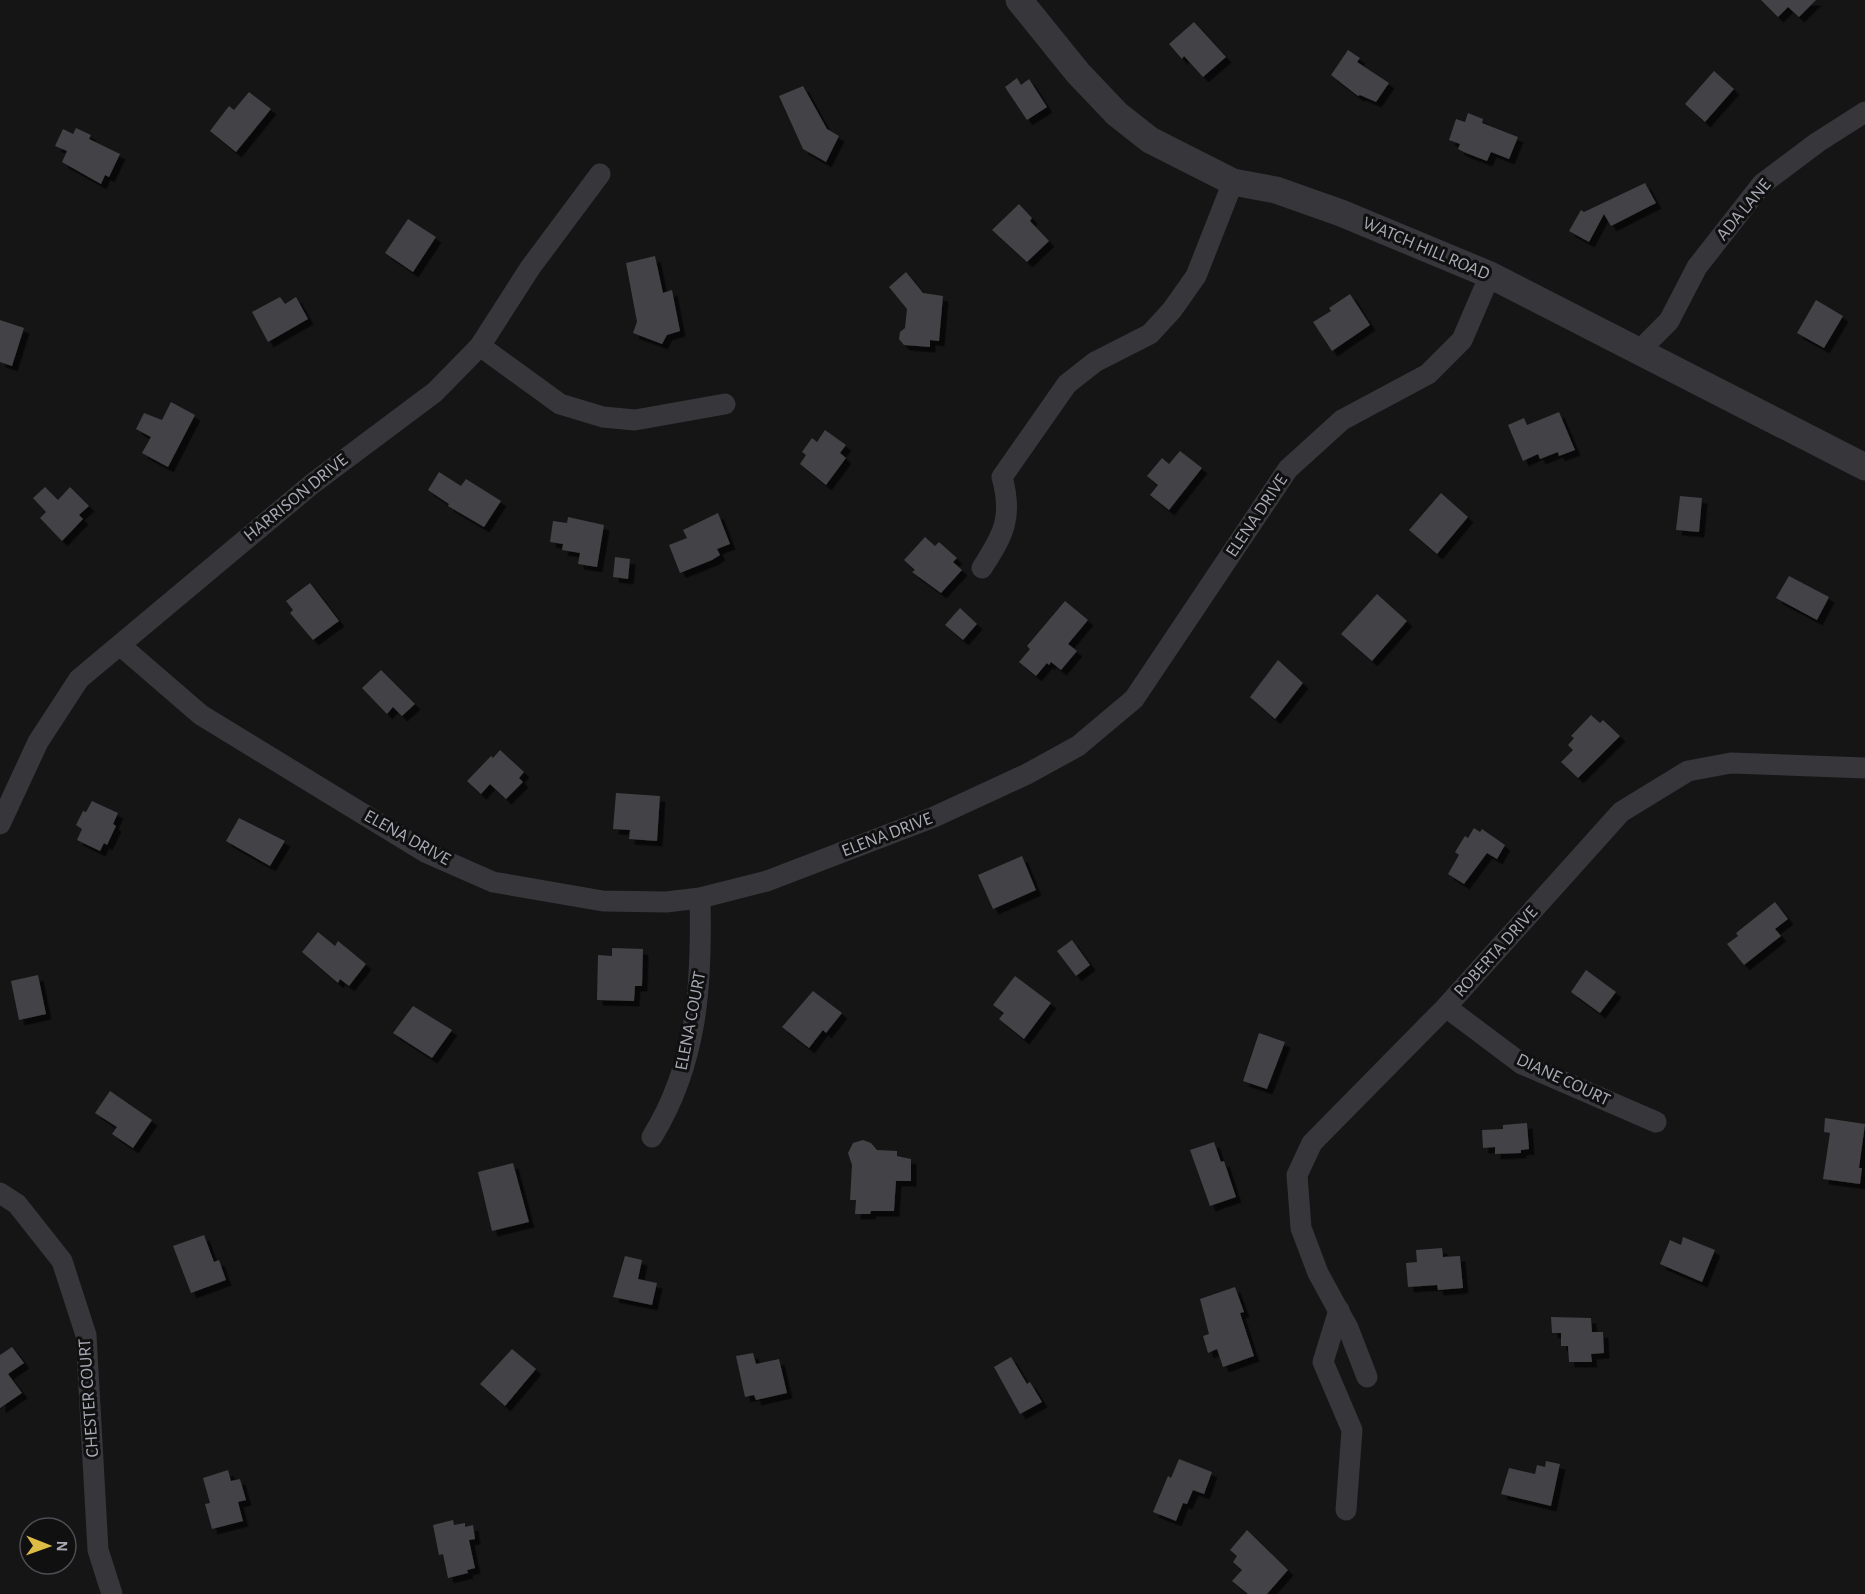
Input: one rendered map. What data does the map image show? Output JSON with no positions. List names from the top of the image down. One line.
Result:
{"streets":{"street":["ADA LANE","WATCH HILL ROAD","HARRISON DRIVE","ELENA DRIVE","ROBERTA DRIVE","ELENA COURT","DIANE COURT","CHESTER COURT"]},"crossings":[["ADA LANE","WATCH HILL ROAD"],["WATCH HILL ROAD","ELENA DRIVE"],["HARRISON DRIVE","ELENA DRIVE"],["ELENA DRIVE","ELENA COURT"],["ROBERTA DRIVE","DIANE COURT"]],"north":"right"}
